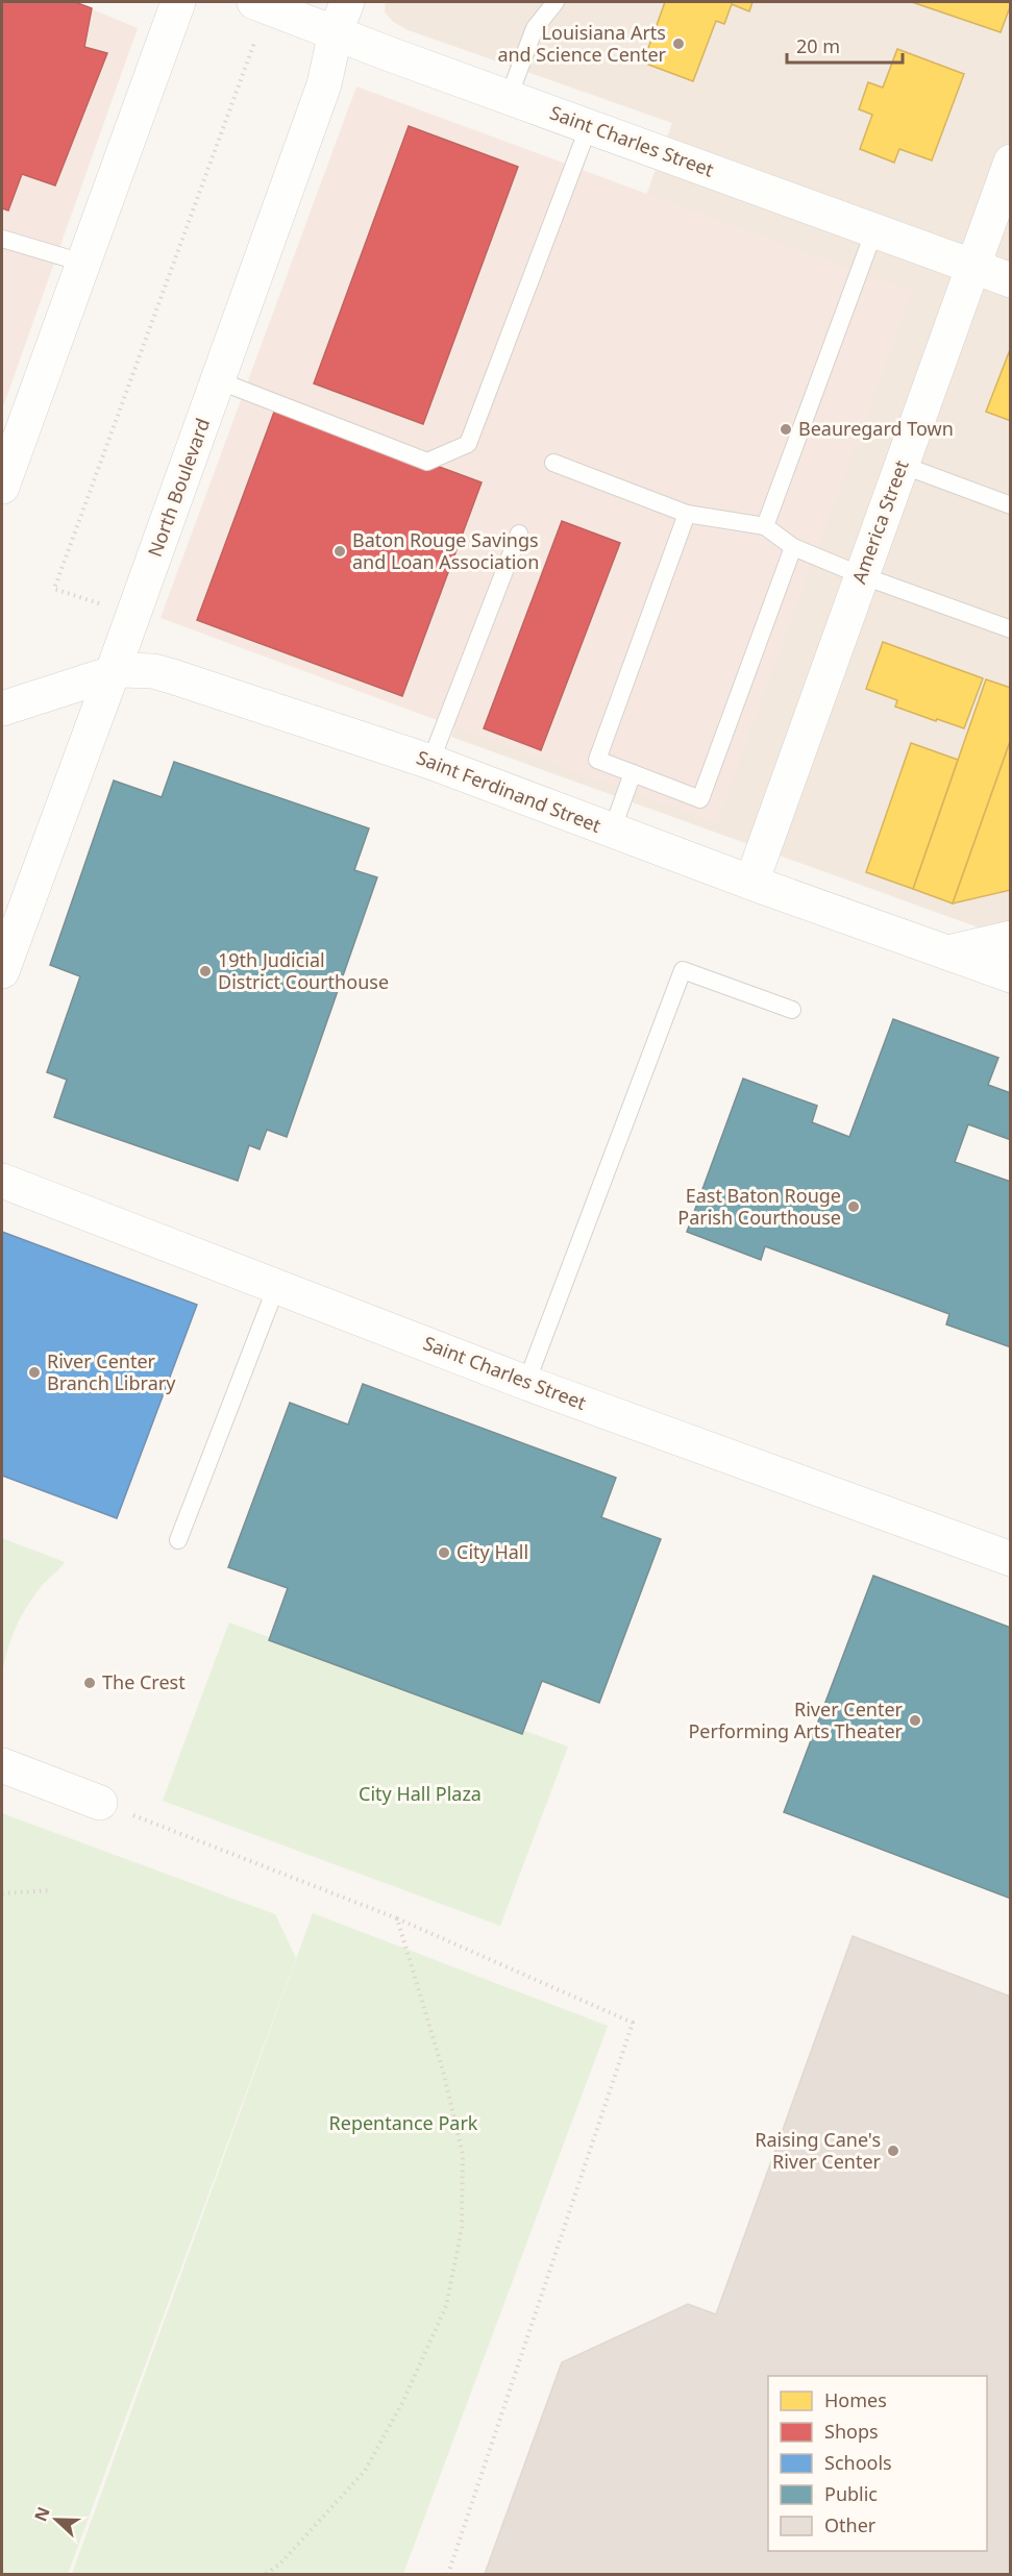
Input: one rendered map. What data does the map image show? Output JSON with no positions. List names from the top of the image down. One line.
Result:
{"streets":{"street":["Saint Charles Street","North Boulevard","America Street","Saint Ferdinand Street"]},"crossings":[["Saint Charles Street","North Boulevard"],["Saint Charles Street","America Street"],["North Boulevard","Saint Ferdinand Street"],["America Street","Saint Ferdinand Street"]],"parks":["City Hall Plaza","Repentance Park"],"places":["Louisiana Arts and Science Center","Beauregard Town","Baton Rouge Savings and Loan Association","19th Judicial District Courthouse","East Baton Rouge Parish Courthouse","River Center Branch Library","City Hall","The Crest","River Center Performing Arts Theater","Raising Cane's River Center"],"legend":["Homes","Shops","Schools","Public","Other"],"scale_bar":"20 m","north":"left"}
